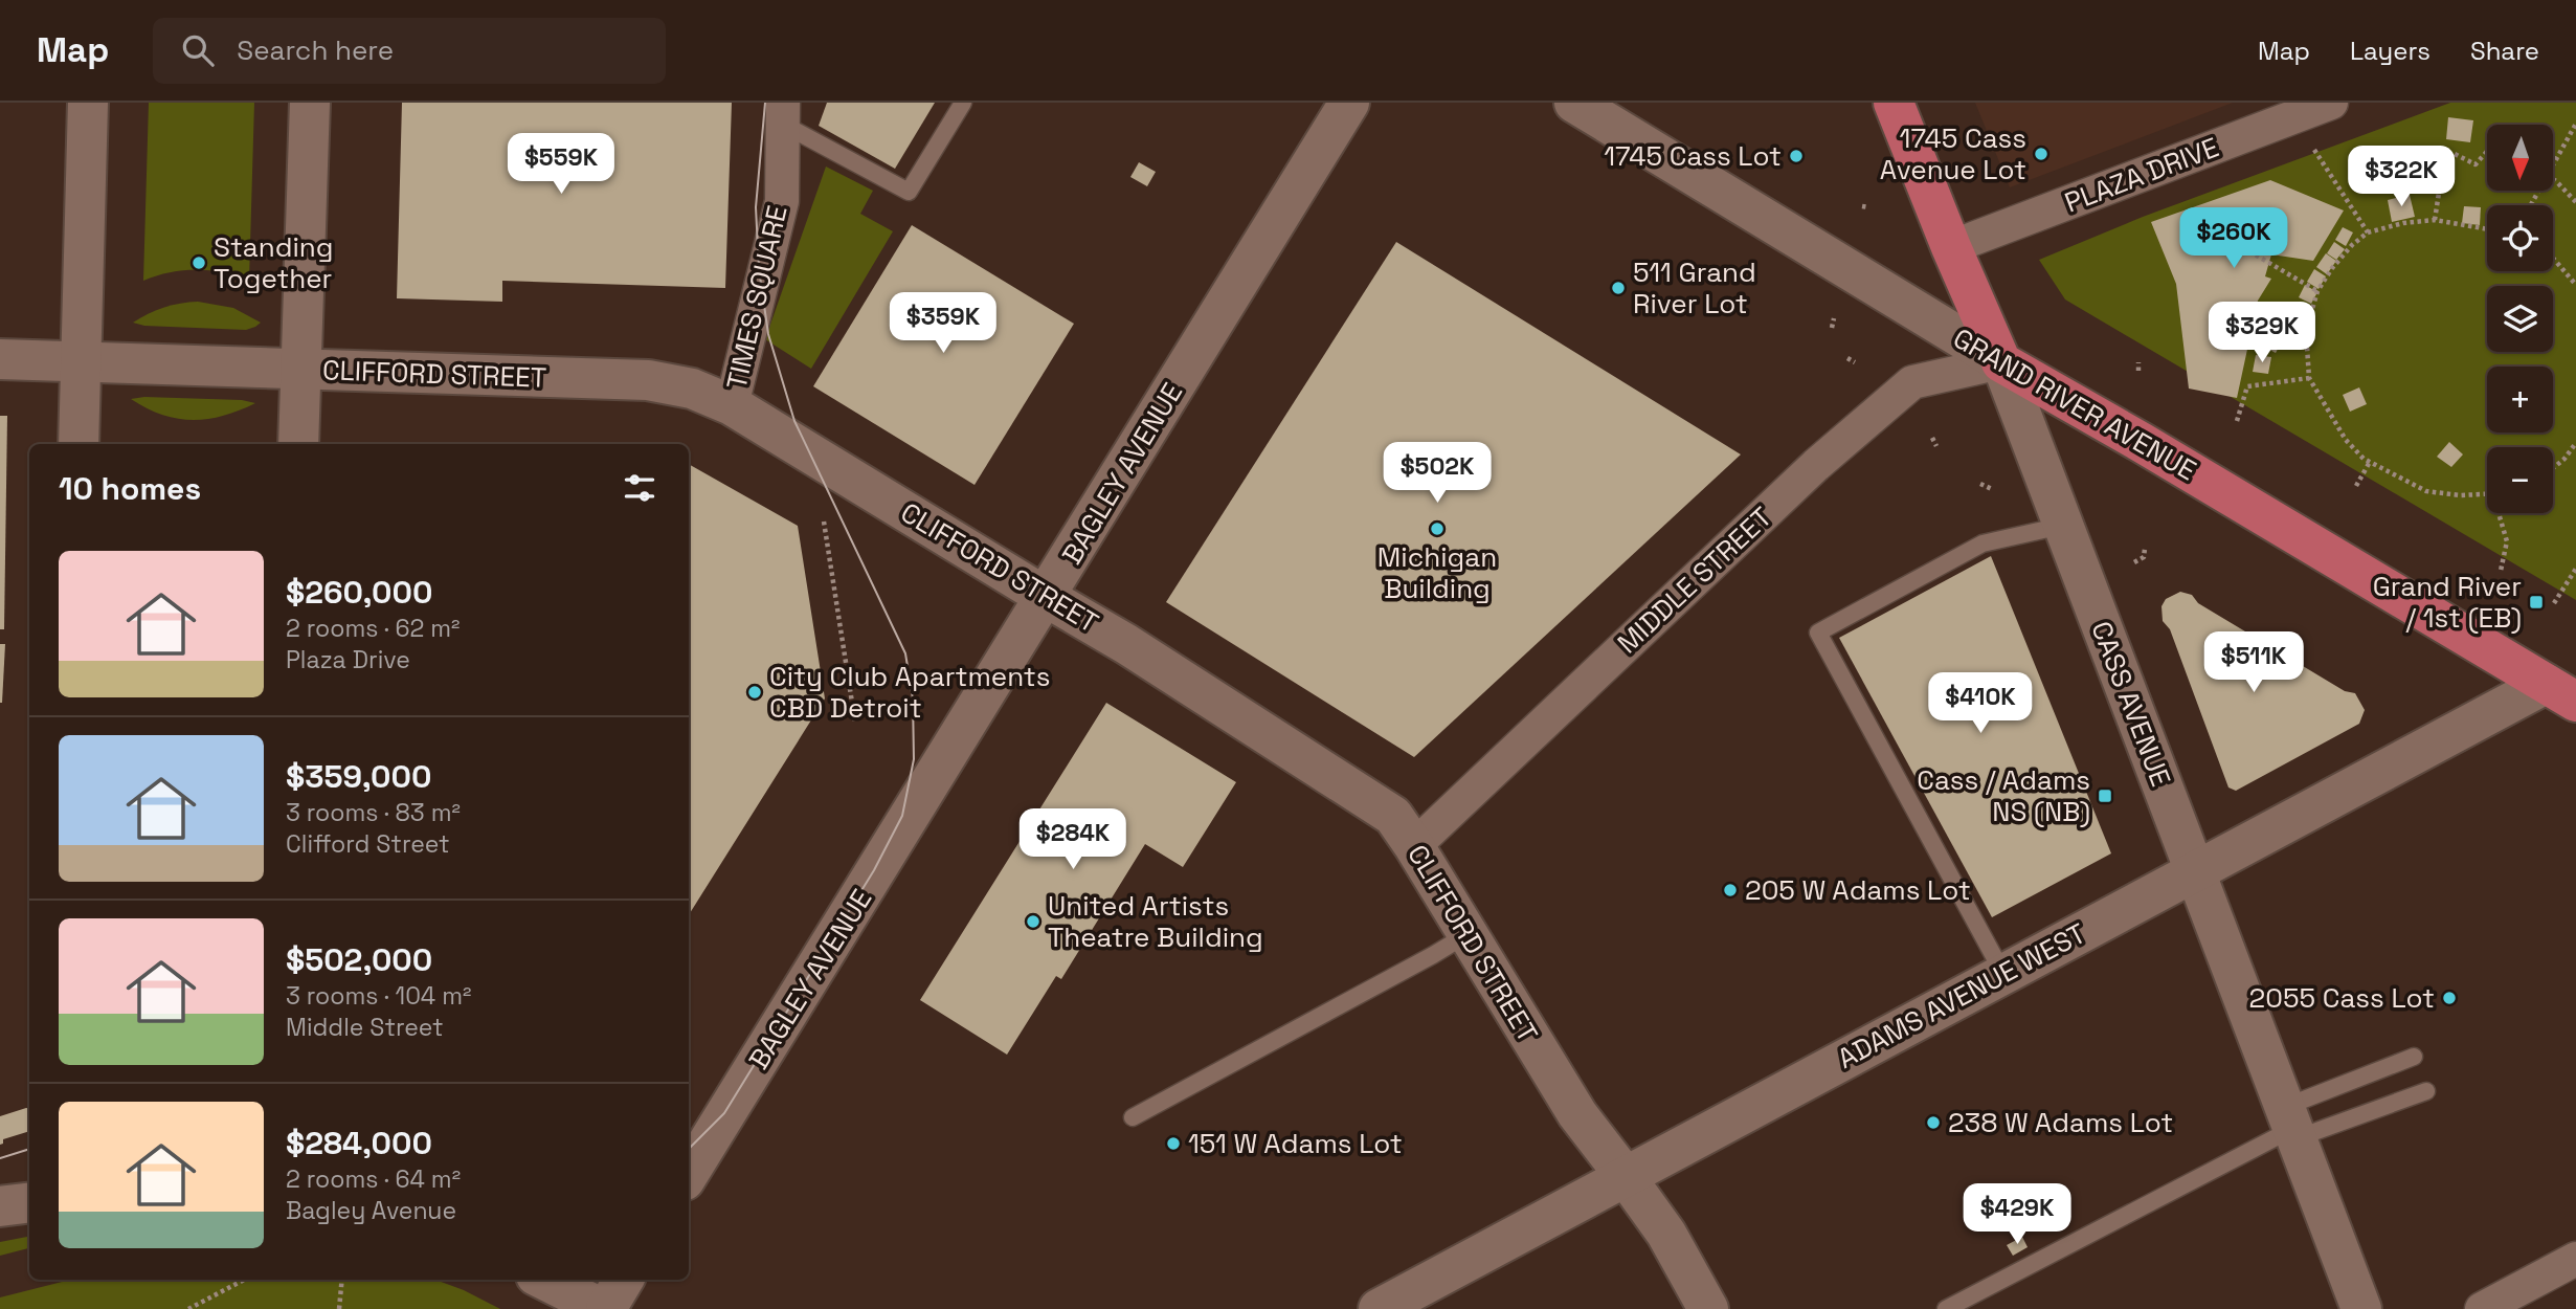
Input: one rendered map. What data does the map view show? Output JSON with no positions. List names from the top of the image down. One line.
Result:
{"streets":{"main road":["GRAND RIVER AVENUE","CASS AVENUE"],"street":["PLAZA DRIVE","TIMES SQUARE","CLIFFORD STREET","BAGLEY AVENUE","MIDDLE STREET","ADAMS AVENUE WEST"]},"crossings":[["PLAZA DRIVE","CASS AVENUE"],["TIMES SQUARE","CLIFFORD STREET"],["CLIFFORD STREET","BAGLEY AVENUE"],["CLIFFORD STREET","MIDDLE STREET"],["CLIFFORD STREET","ADAMS AVENUE WEST"],["GRAND RIVER AVENUE","MIDDLE STREET"],["GRAND RIVER AVENUE","CASS AVENUE"],["GRAND RIVER AVENUE","ADAMS AVENUE WEST"],["MIDDLE STREET","CASS AVENUE"],["CASS AVENUE","ADAMS AVENUE WEST"]],"places":{"other":["1745 Cass Avenue Lot","1745 Cass Lot","Standing Together","511 Grand River Lot","Michigan Building","City Club Apartments CBD Detroit","205 W Adams Lot","United Artists Theatre Building","2055 Cass Lot","238 W Adams Lot","151 W Adams Lot"],"transit":["Grand River / 1st (EB)","Cass / Adams NS (NB)"]},"north":"bottom","page":{"header":"Map","search":"Search here","nav":["Map","Layers","Share"],"map_buttons":["+","−"],"price":["$559K","$322K","$260K","$359K","$329K","$502K","$511K","$410K","$284K","$429K"],"heading":"10 homes","list":[{"name":"$260,000","note":"2 rooms · 62 m² · Plaza Drive"},{"name":"$359,000","note":"3 rooms · 83 m² · Clifford Street"},{"name":"$502,000","note":"3 rooms · 104 m² · Middle Street"},{"name":"$284,000","note":"2 rooms · 64 m² · Bagley Avenue"}]}}
